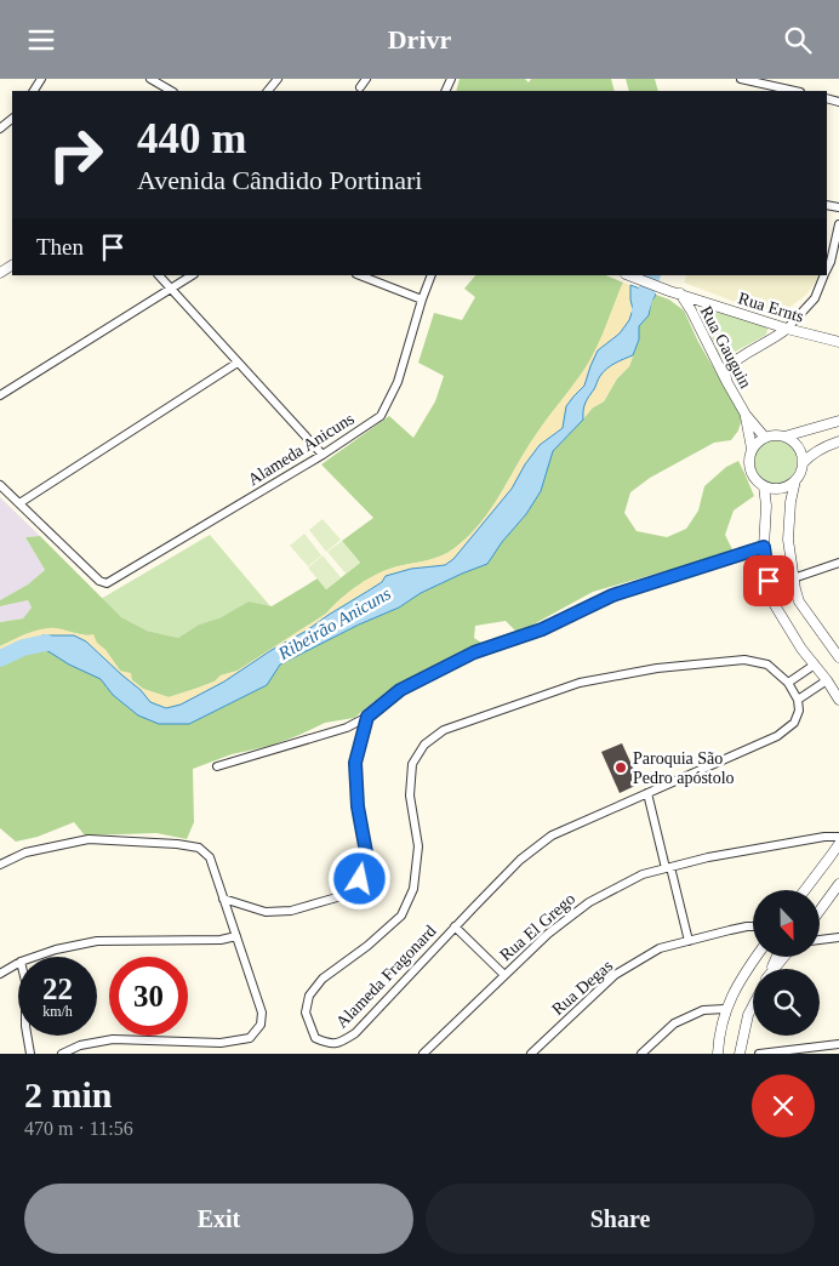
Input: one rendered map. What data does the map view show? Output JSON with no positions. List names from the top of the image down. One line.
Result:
{"streets":{"street":["Rua Ernts","Rua Gauguin","Alameda Anicuns","Rua El Grego","Alameda Fragonard","Rua Degas"]},"crossings":[["Rua Ernts","Rua Gauguin"]],"water":["Ribeirão Anicuns"],"places":["Paroquia São Pedro apóstolo"],"north":"bottom","page":{"header":"Drivr","turn":["440 m","Avenida Cândido Portinari"],"then":"Then","speed":"22 km/h","limit":"30","heading":["2 min","470 m · 11:56"],"buttons":["Exit","Share"]}}
